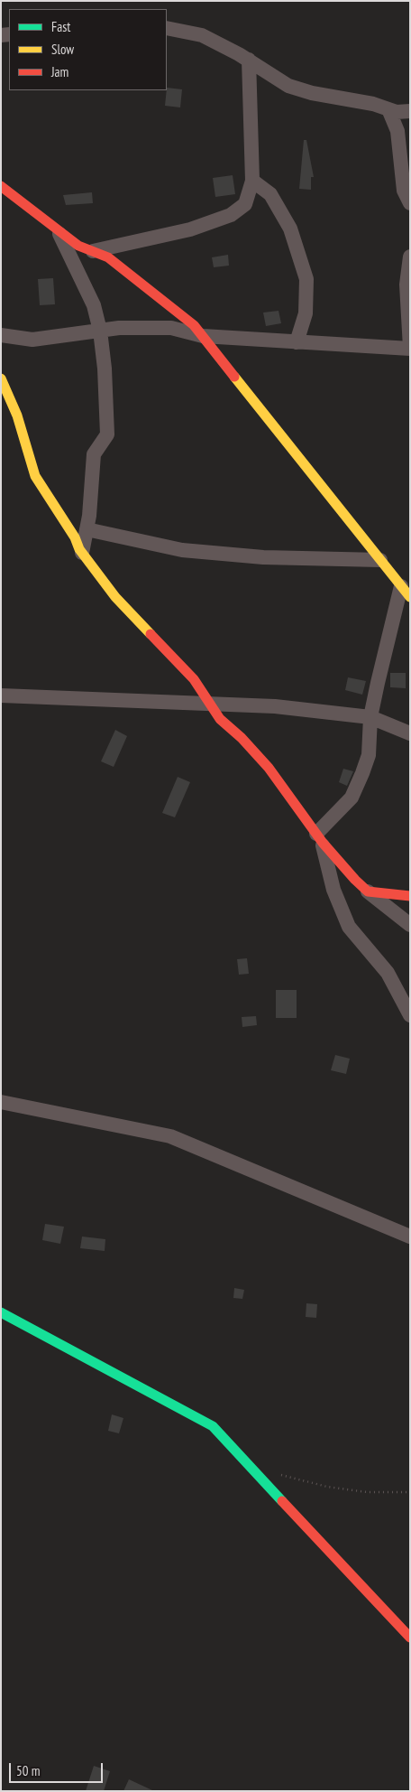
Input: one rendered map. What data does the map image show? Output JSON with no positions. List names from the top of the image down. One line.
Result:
{"legend":["Fast","Slow","Jam"],"scale_bar":"50 m"}
